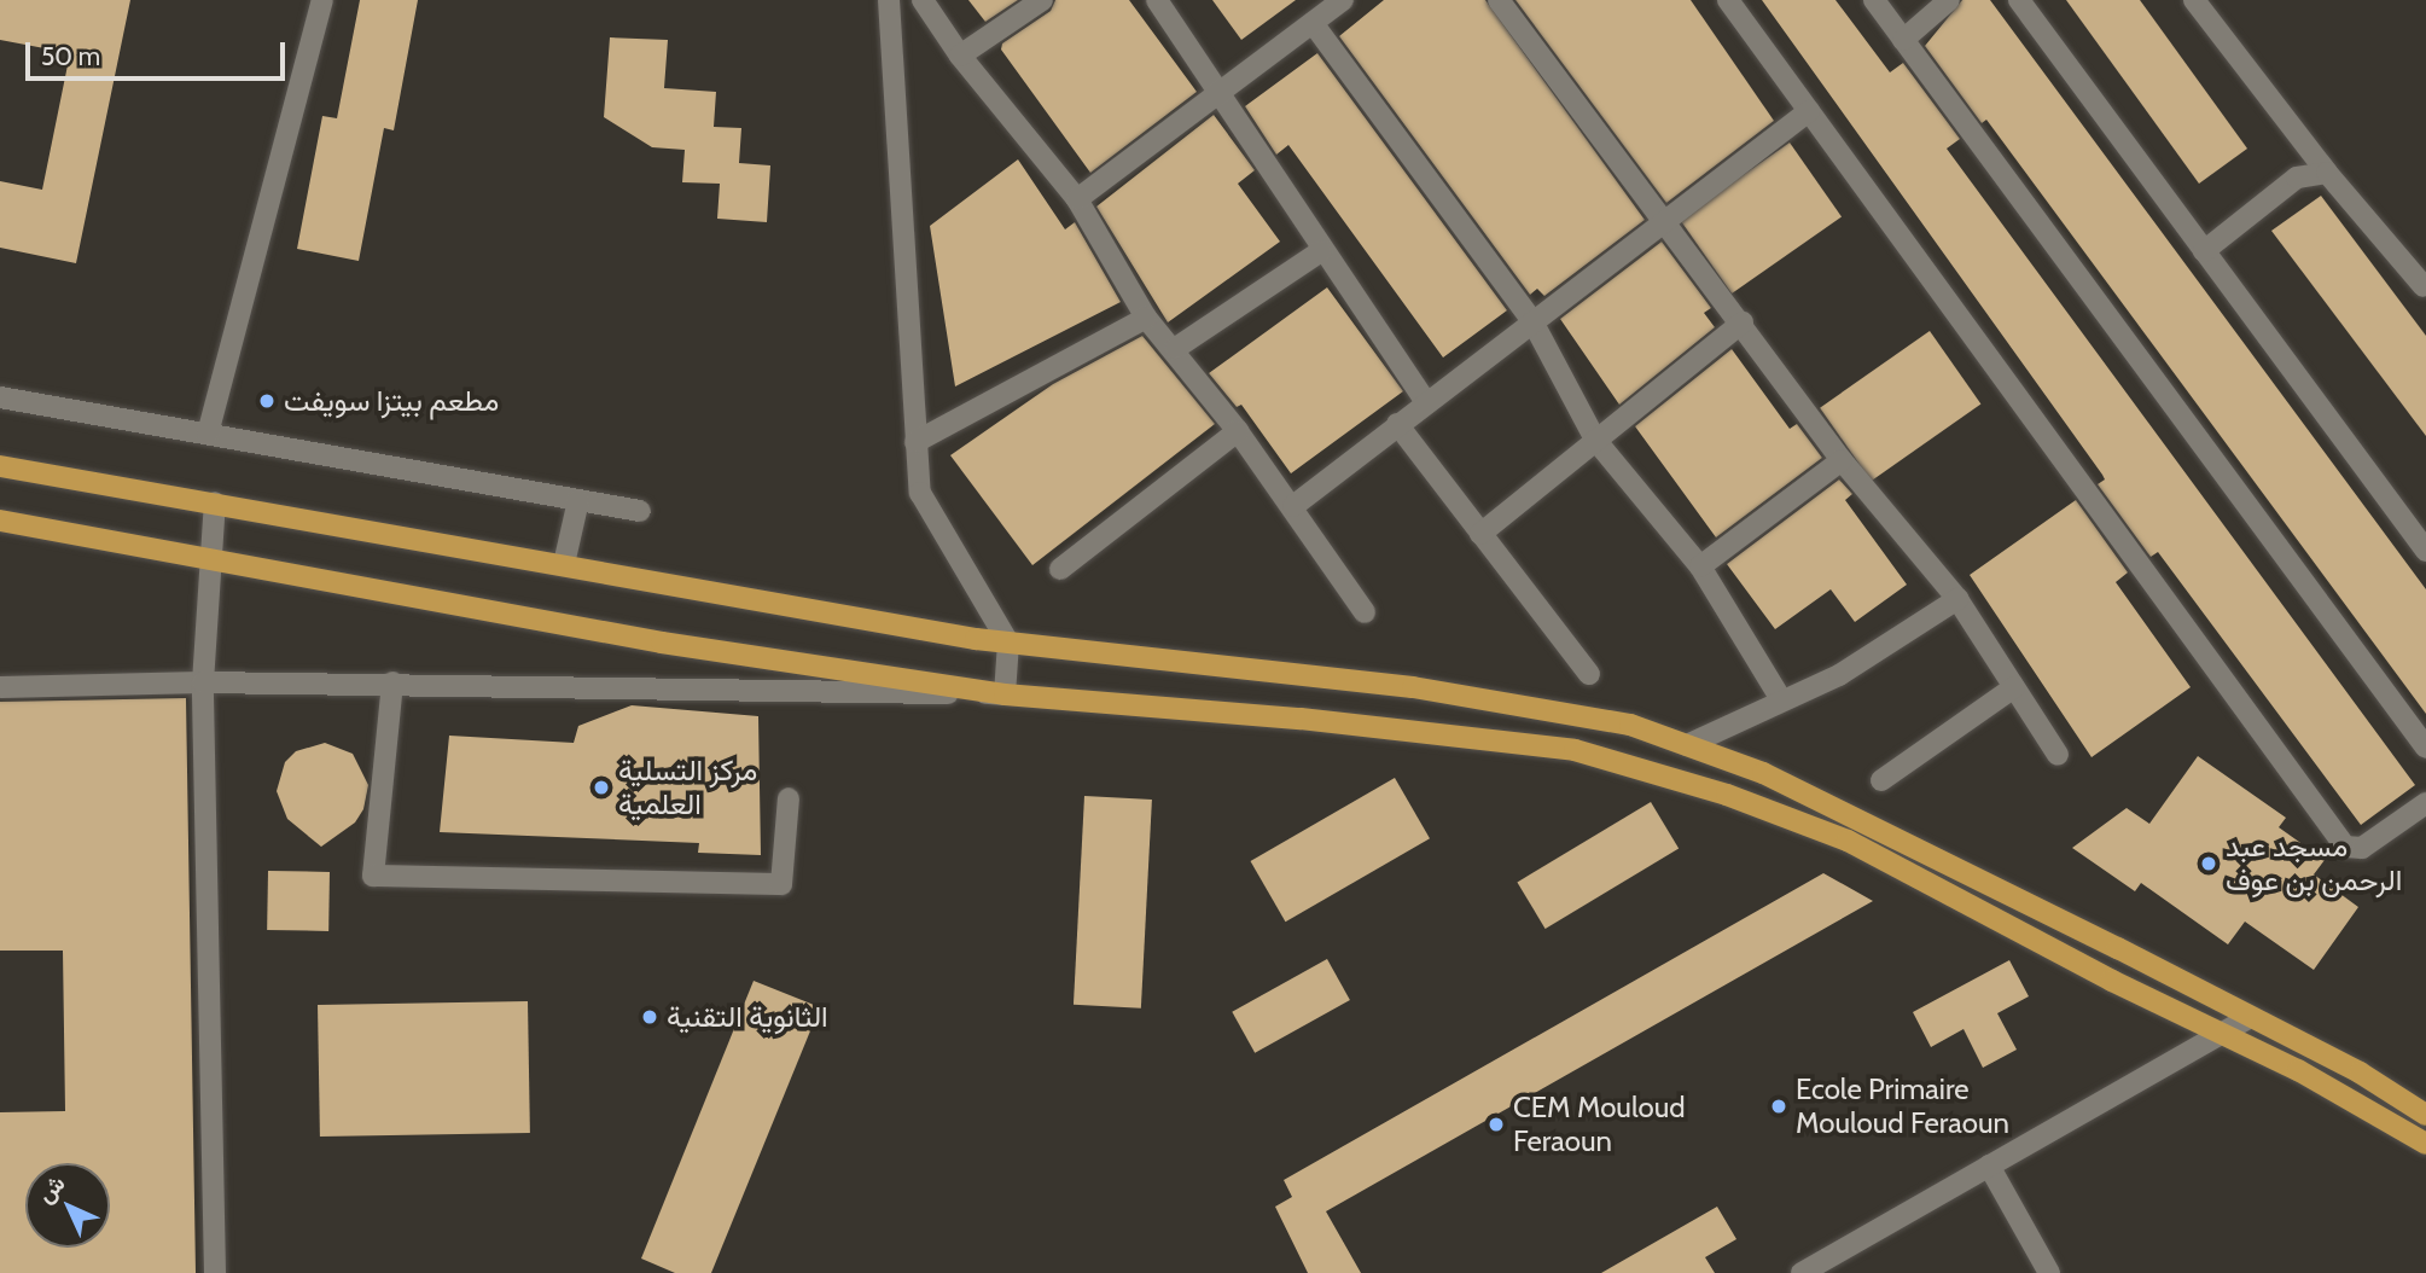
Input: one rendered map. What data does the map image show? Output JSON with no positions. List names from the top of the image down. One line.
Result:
{"places":["مطعم بيتزا سويفت","مركز التسلية العلمية","مسجد عبد الرحمن بن عوف","الثانوية التقنية","Ecole Primaire Mouloud Feraoun","CEM Mouloud Feraoun"],"scale_bar":"50 m","north":"top left"}
